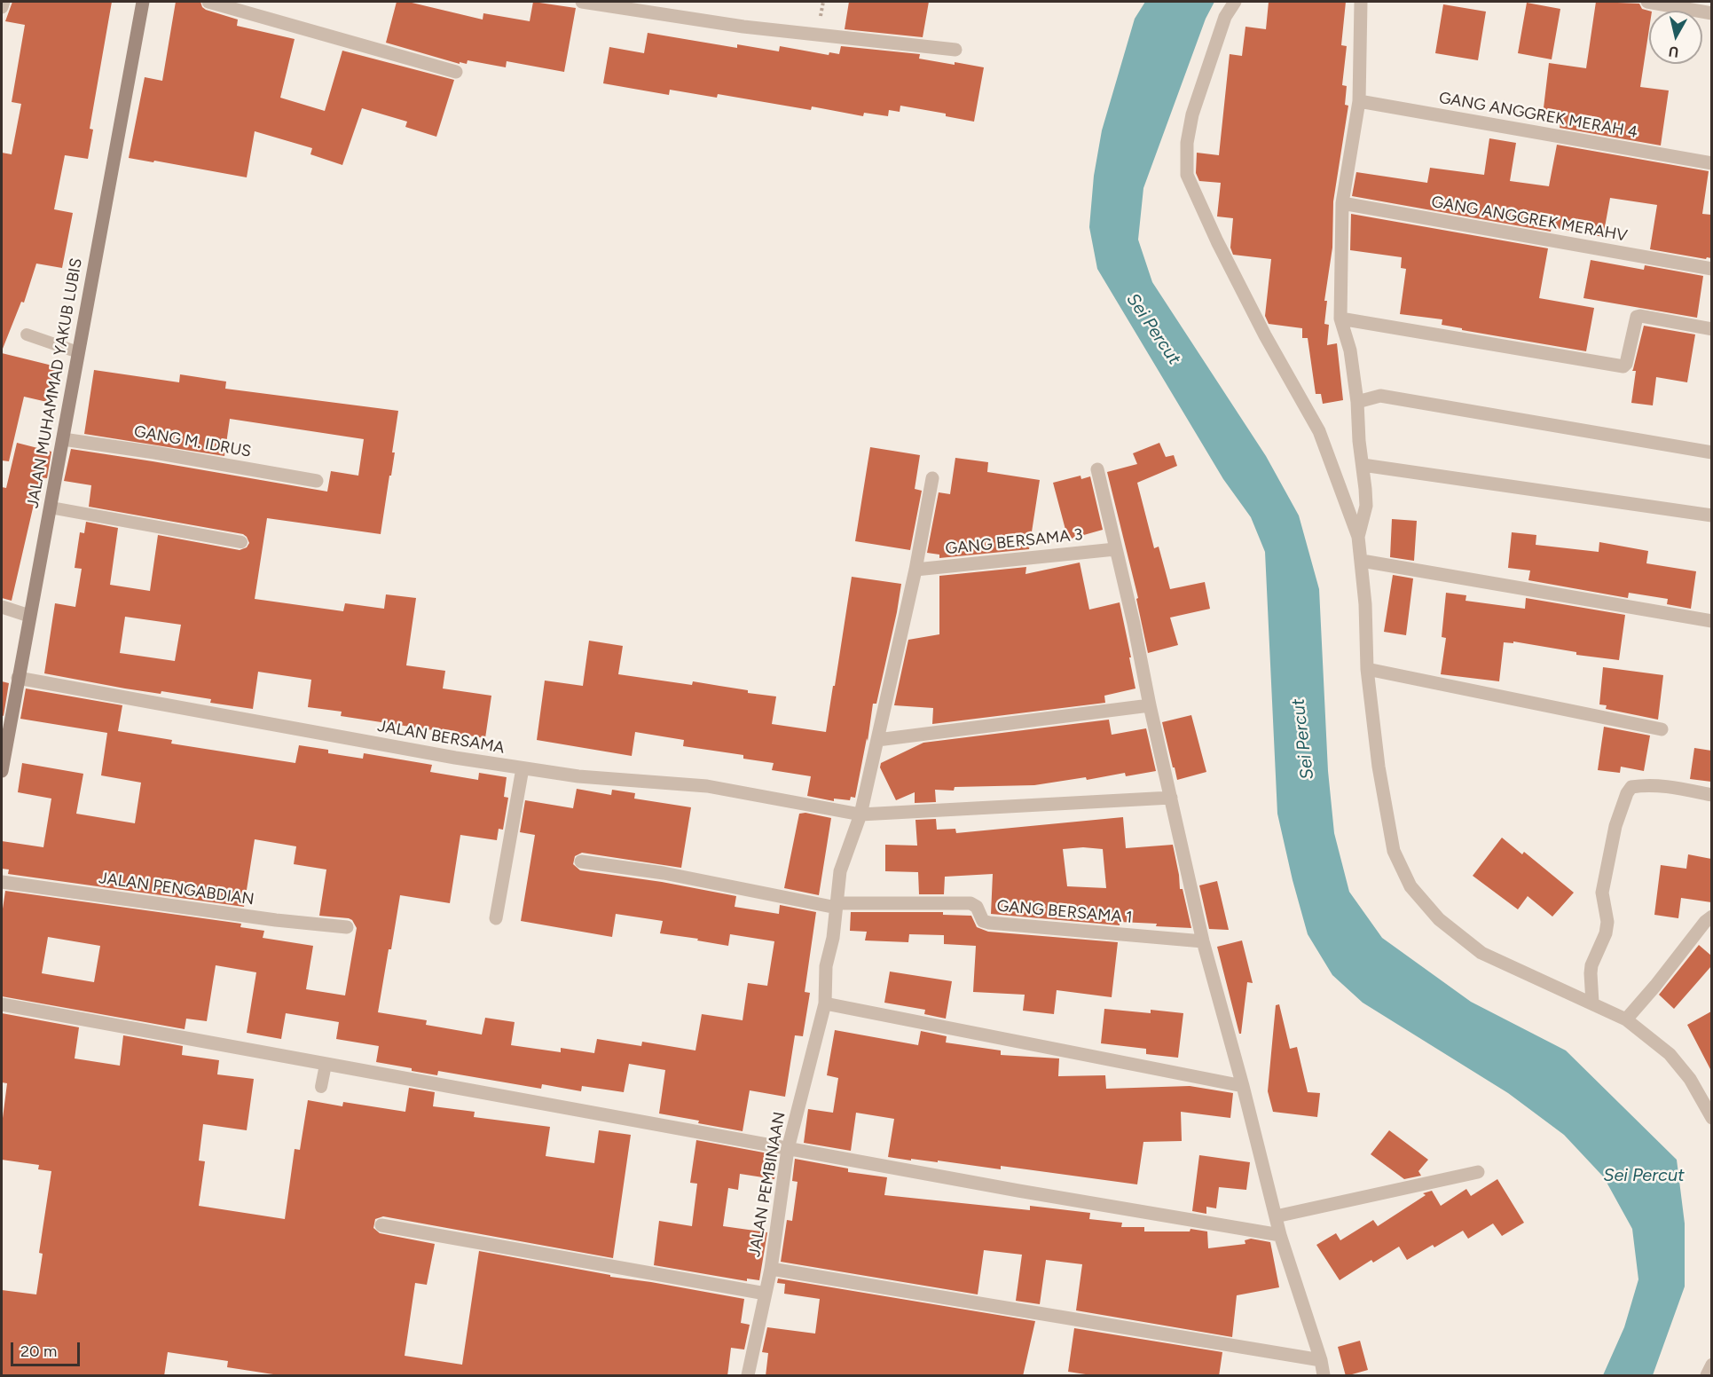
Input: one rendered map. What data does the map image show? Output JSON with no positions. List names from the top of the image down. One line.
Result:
{"streets":{"main road":["JALAN MUHAMMAD YAKUB LUBIS"],"street":["GANG ANGGREK MERAH 4","GANG ANGGREK MERAHV","GANG M. IDRUS","GANG BERSAMA 3","JALAN BERSAMA","JALAN PENGABDIAN","GANG BERSAMA 1","JALAN PEMBINAAN"]},"crossings":[["JALAN MUHAMMAD YAKUB LUBIS","GANG M. IDRUS"],["JALAN MUHAMMAD YAKUB LUBIS","JALAN BERSAMA"],["GANG BERSAMA 3","JALAN PEMBINAAN"],["JALAN BERSAMA","JALAN PEMBINAAN"],["GANG BERSAMA 1","JALAN PEMBINAAN"]],"water":["Sei Percut"],"scale_bar":"20 m","north":"bottom"}
